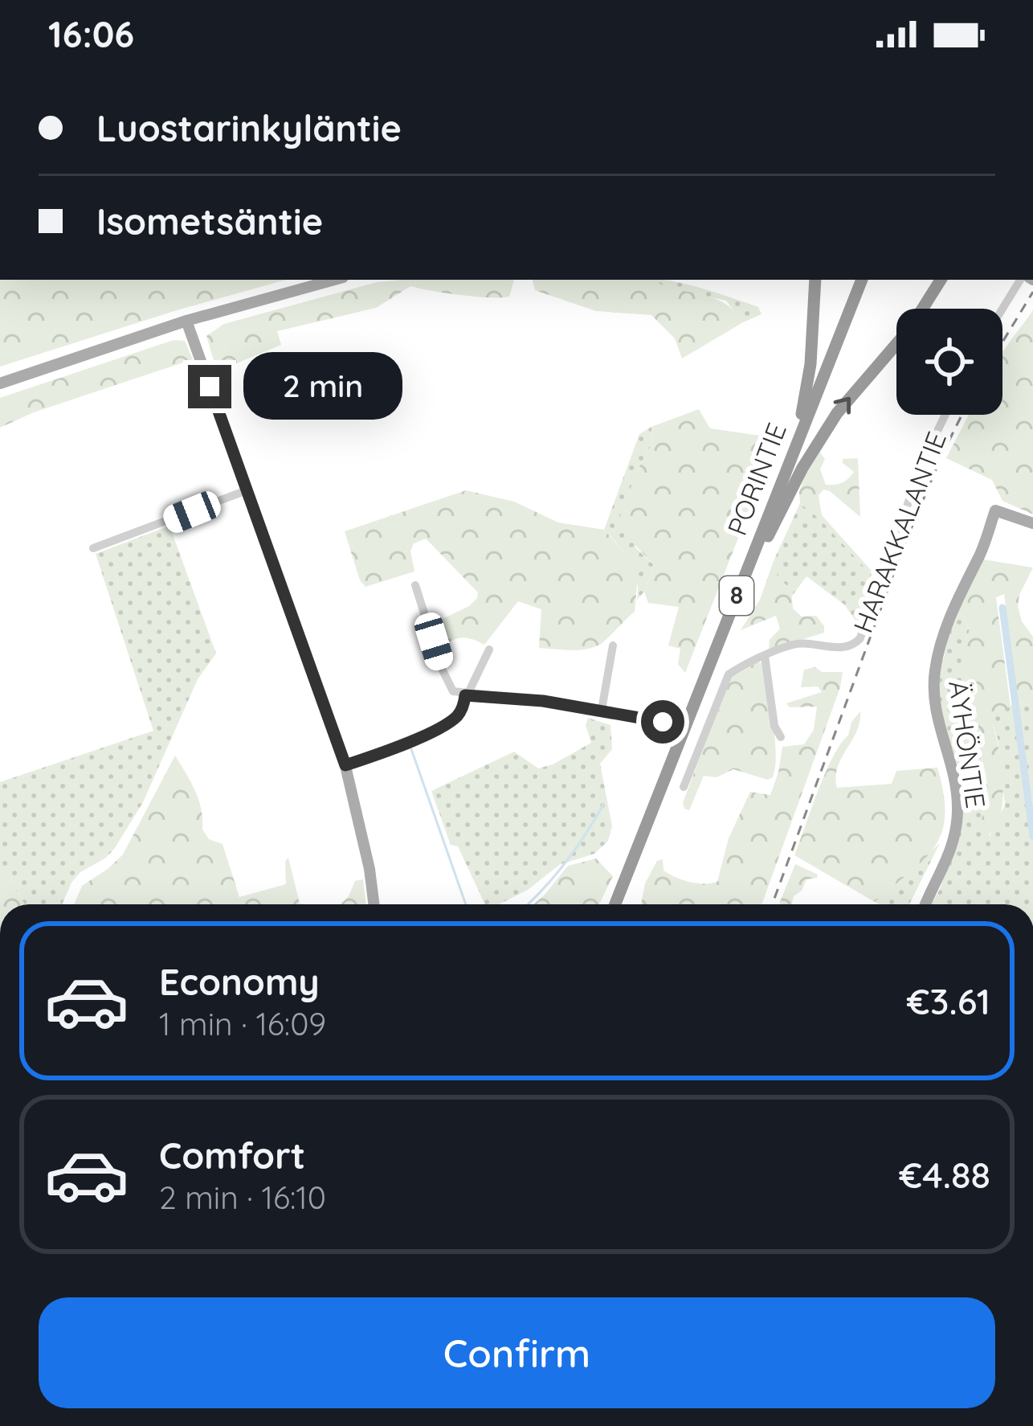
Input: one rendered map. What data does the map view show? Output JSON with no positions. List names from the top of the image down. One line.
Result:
{"streets":{"highway":["PORINTIE","8"],"main road":["ÄYHÖNTIE"],"street":["HARAKKALANTIE"]},"page":{"status":"16:06","banner":["Luostarinkyläntie","Isometsäntie"],"bubble":"2 min","list":[{"name":"Economy","note":"1 min · 16:09","value":"€3.61"},{"name":"Comfort","note":"2 min · 16:10","value":"€4.88"}],"buttons":"Confirm"}}
